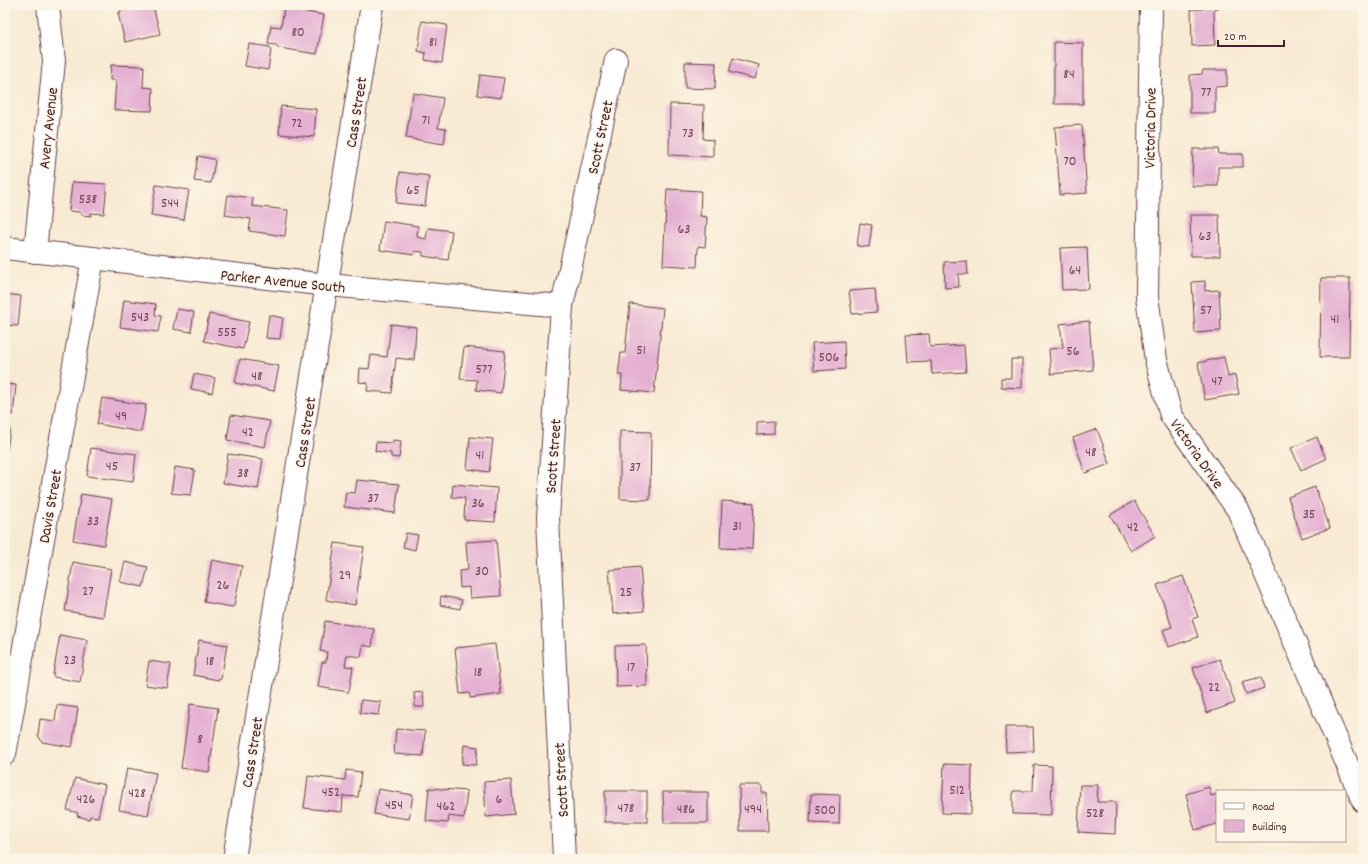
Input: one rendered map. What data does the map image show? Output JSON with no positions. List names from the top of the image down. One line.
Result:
{"streets":{"street":["Cass Street","Avery Avenue","Victoria Drive","Scott Street","Parker Avenue South","Davis Street"]},"crossings":[["Cass Street","Parker Avenue South"],["Avery Avenue","Parker Avenue South"],["Scott Street","Parker Avenue South"],["Parker Avenue South","Davis Street"]],"house_numbers":["80","81","84","77","71","72","73","70","65","538","544","63","63","64","57","543","41","555","51","56","506","577","48","47","49","42","48","41","45","37","38","37","36","35","33","31","42","30","29","26","27","25","23","18","17","18","22","8","512","452","428","426","6","454","462","478","486","494","500","528"],"legend":["Road","Building"],"scale_bar":"20 m"}
